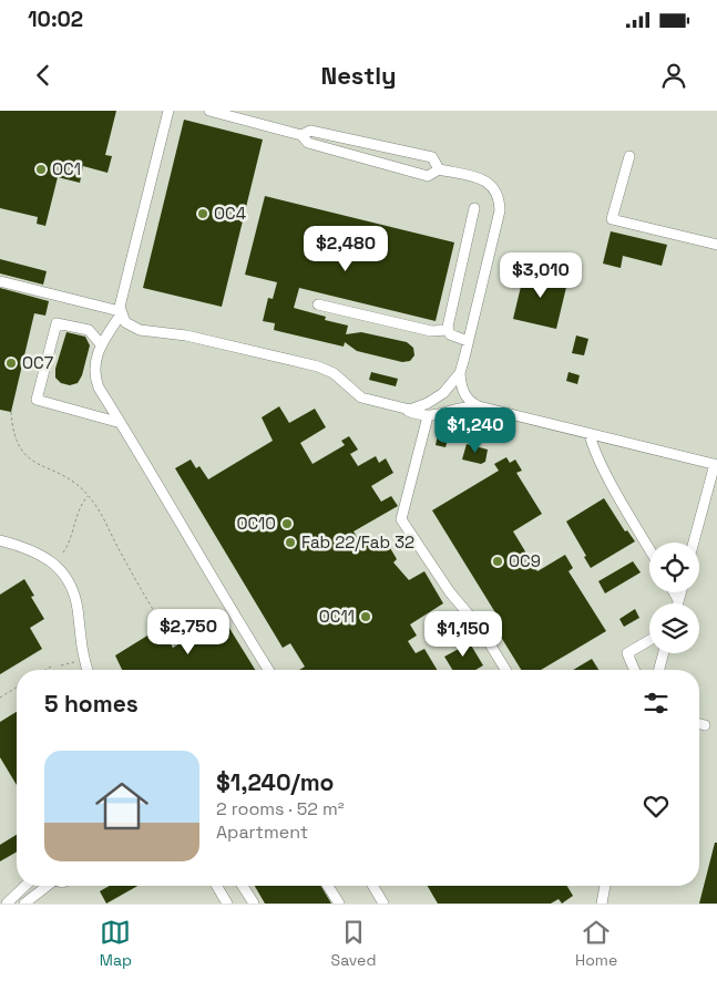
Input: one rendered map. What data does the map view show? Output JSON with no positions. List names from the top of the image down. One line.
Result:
{"places":["OC1","OC4","OC7","OC10","Fab 22/Fab 32","OC9","OC11"],"page":{"status":"10:02","header":"Nestly","price":["$2,480","$3,010","$1,240","$2,750","$1,150"],"heading":"5 homes","list":[{"name":"$1,240/mo","note":"2 rooms · 52 m² · Apartment"}],"tabs":["Map","Saved","Home"]}}
